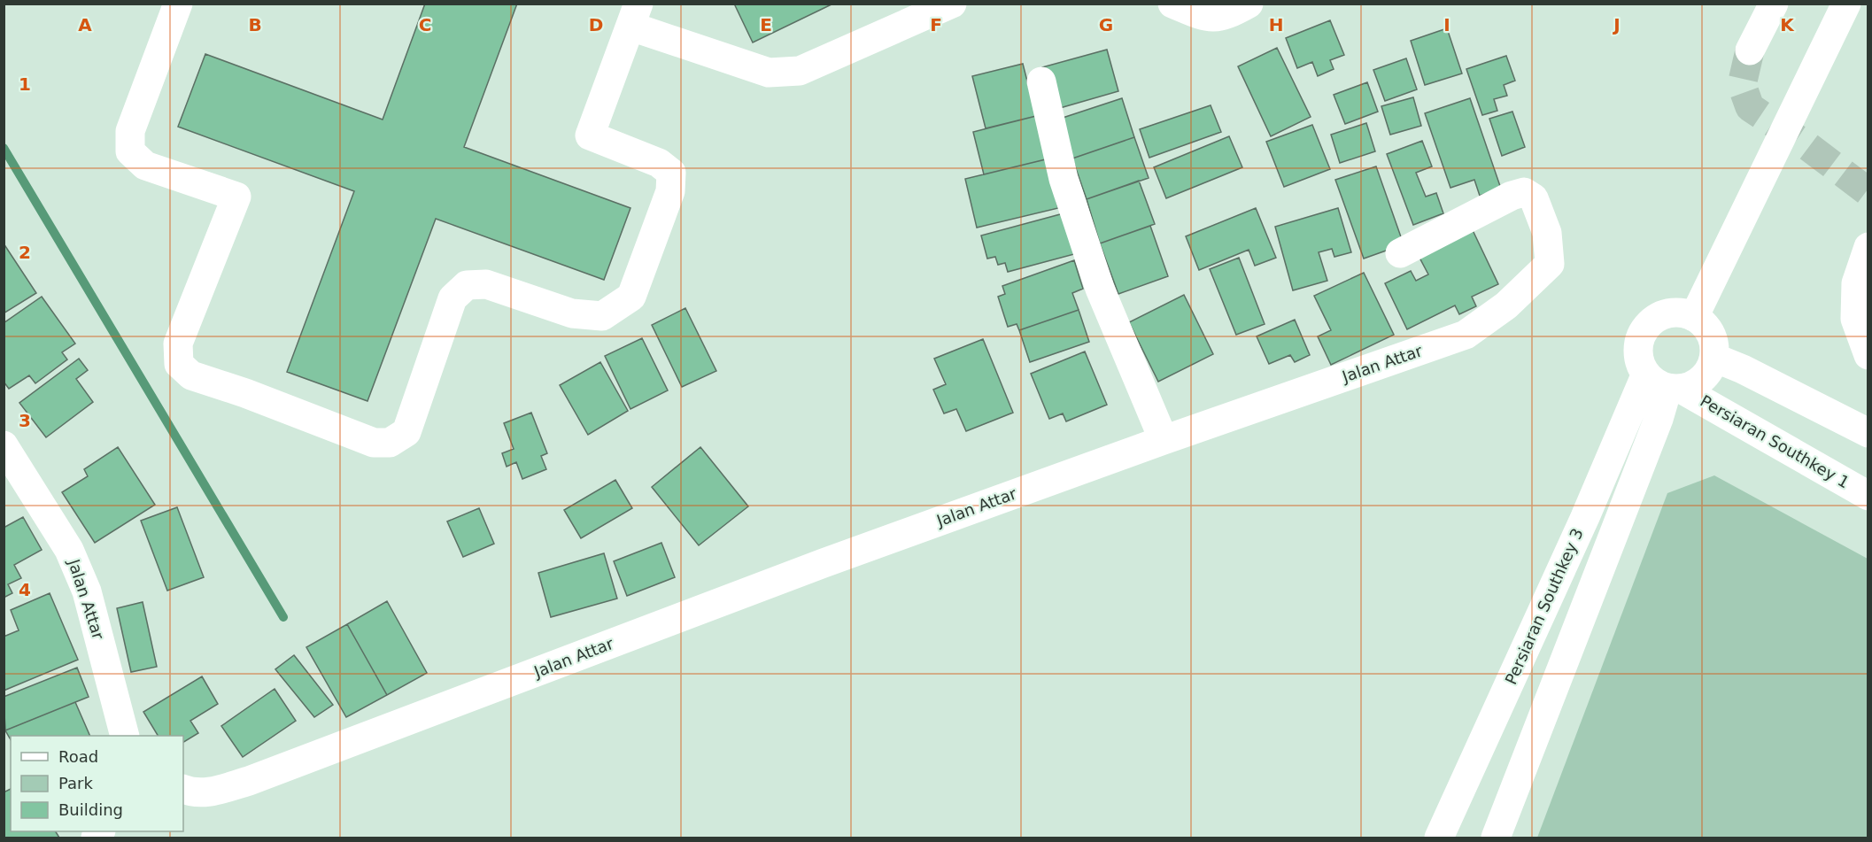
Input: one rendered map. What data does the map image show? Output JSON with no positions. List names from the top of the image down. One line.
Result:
{"streets":{"main road":["Jalan Attar","Persiaran Southkey 1","Persiaran Southkey 3"]},"crossings":[["Persiaran Southkey 1","Persiaran Southkey 3"]],"legend":["Road","Park","Building"],"grid":{"columns":["A","B","C","D","E","F","G","H","I","J","K"],"rows":["1","2","3","4"]}}
